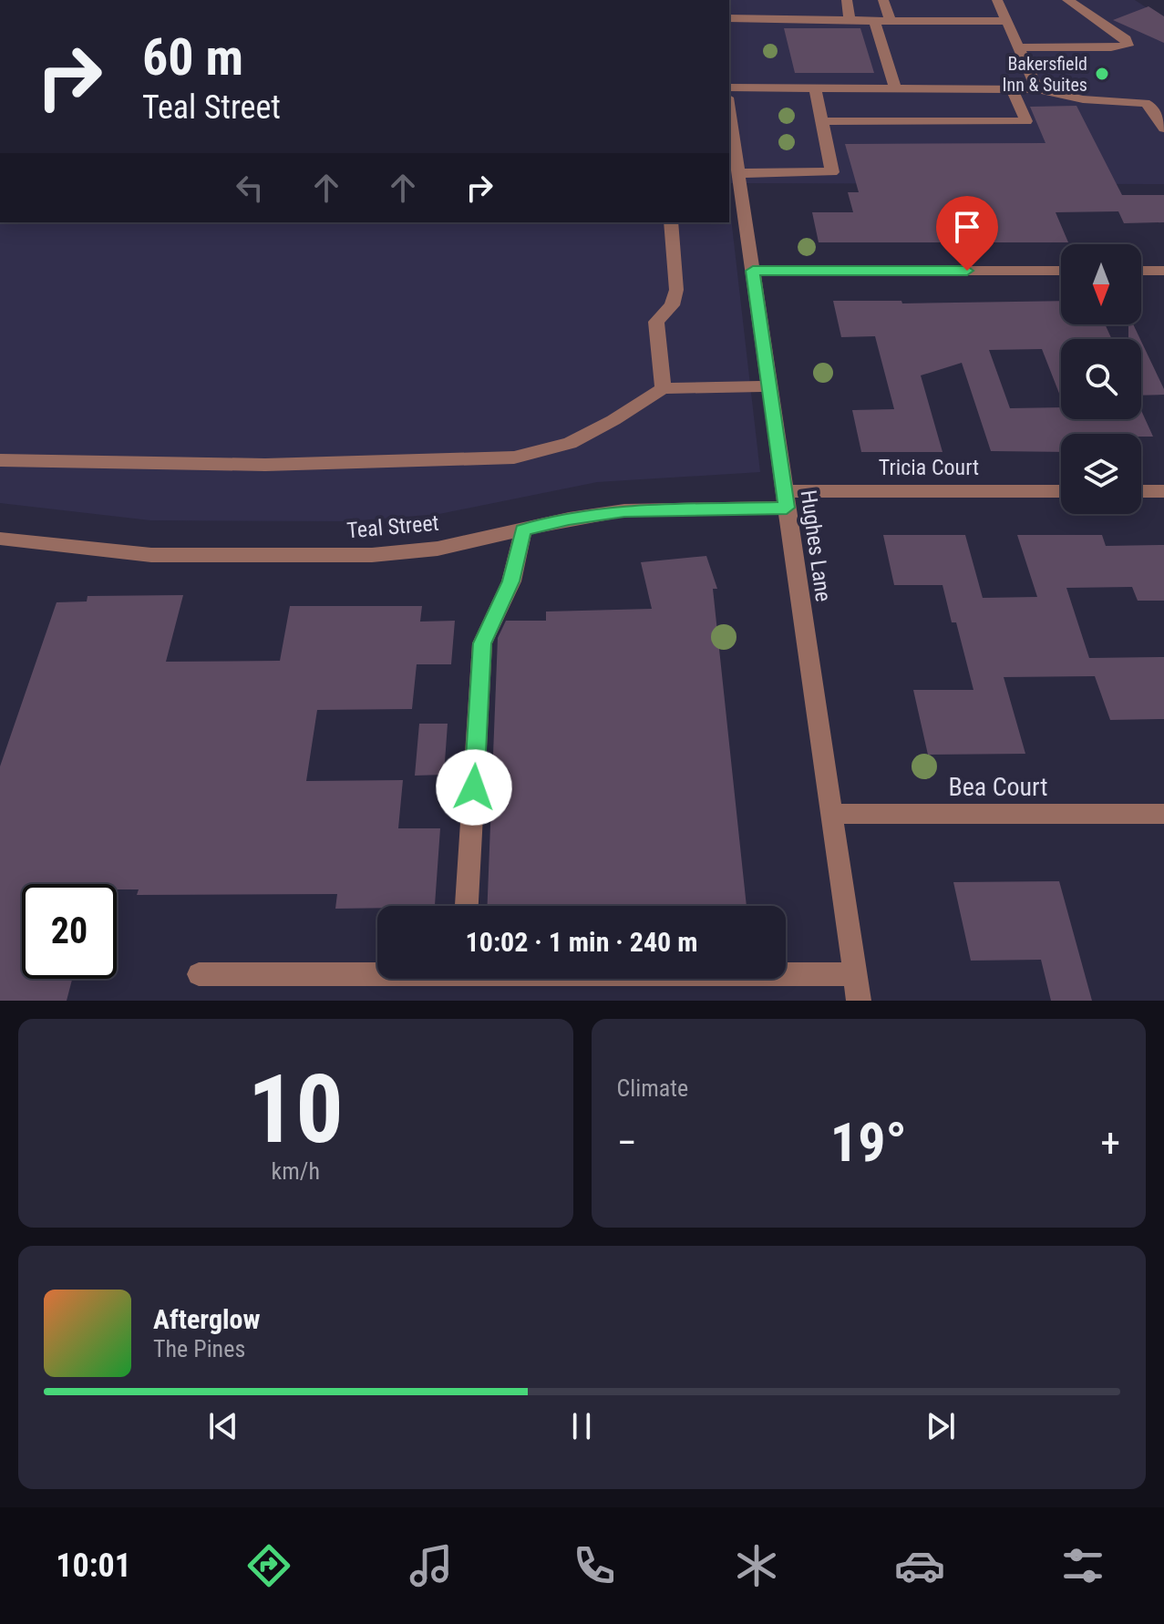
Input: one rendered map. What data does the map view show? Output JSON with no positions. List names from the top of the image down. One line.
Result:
{"streets":{"street":["Tricia Court","Teal Street","Hughes Lane","Bea Court"]},"crossings":[["Tricia Court","Teal Street"],["Tricia Court","Hughes Lane"],["Teal Street","Hughes Lane"],["Hughes Lane","Bea Court"]],"places":["Bakersfield Inn & Suites"],"north":"bottom","page":{"turn":["60 m","Teal Street"],"limit":"20","trip":"10:02 · 1 min · 240 m","tile":[["10","km/h"],"Climate"],"heat":["−","19°","+"],"song":["Afterglow","The Pines"],"tabs":"10:01"}}
